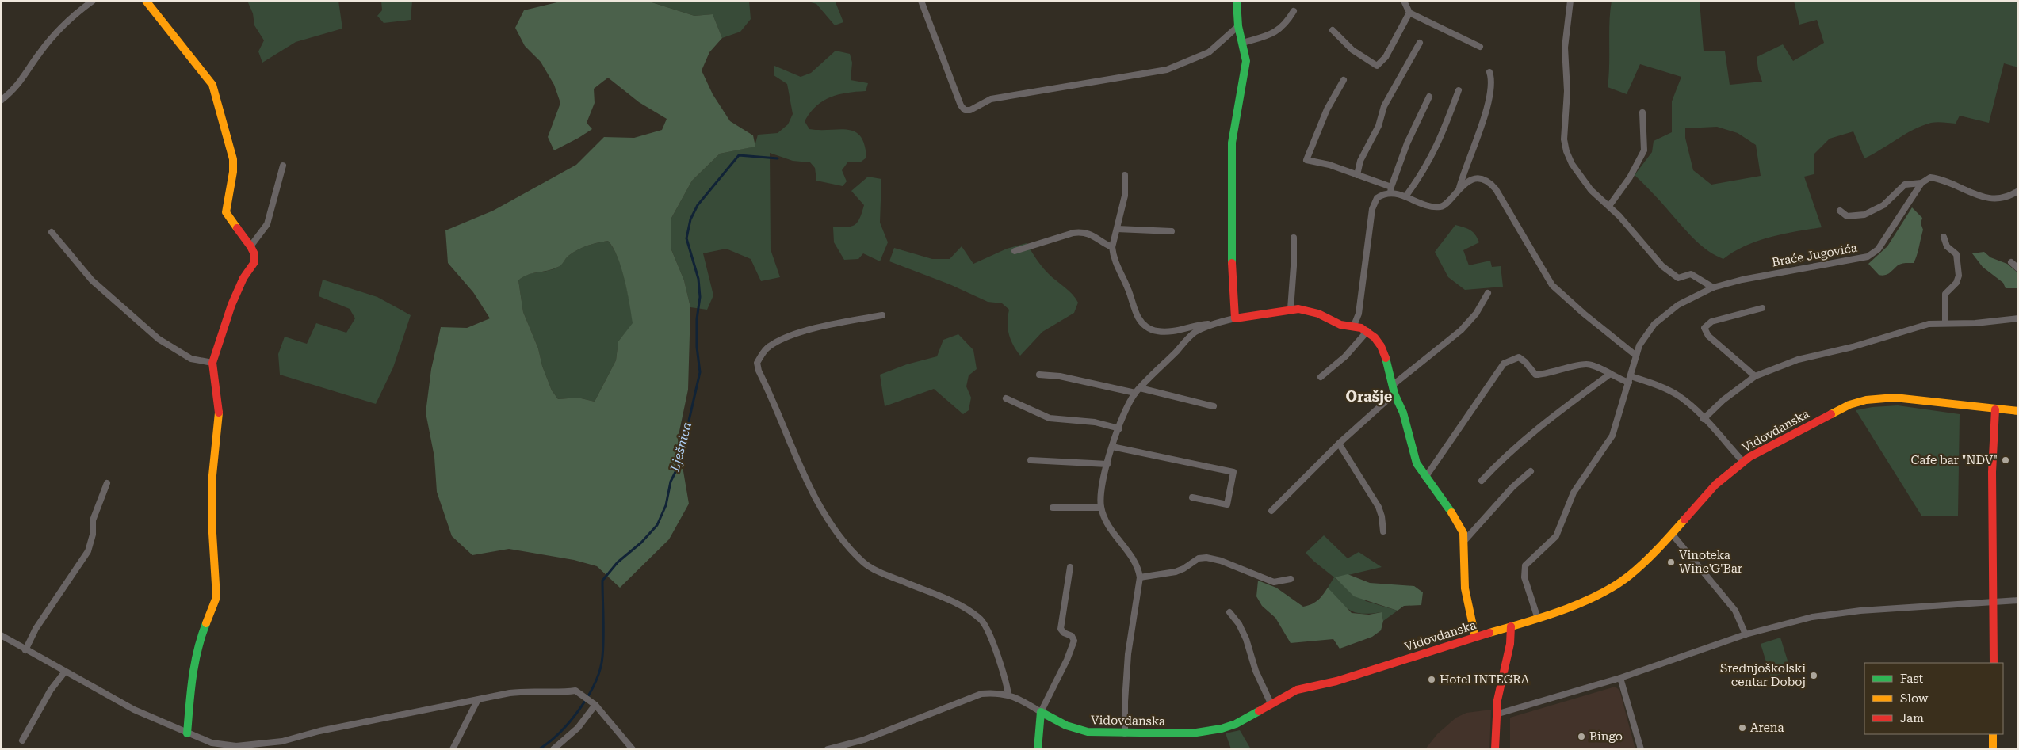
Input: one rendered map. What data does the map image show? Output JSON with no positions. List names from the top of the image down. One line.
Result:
{"streets":{"street":["Braće Jugovića","Vidovdanska"]},"crossings":[["Braće Jugovića","Vidovdanska"]],"districts":["Orašje"],"water":["Lješnica"],"places":["Cafe bar \"NDV\"","Vinoteka Wine'G'Bar","Srednjoškolski centar Doboj","Hotel INTEGRA","Arena","Bingo"],"legend":["Fast","Slow","Jam"]}
